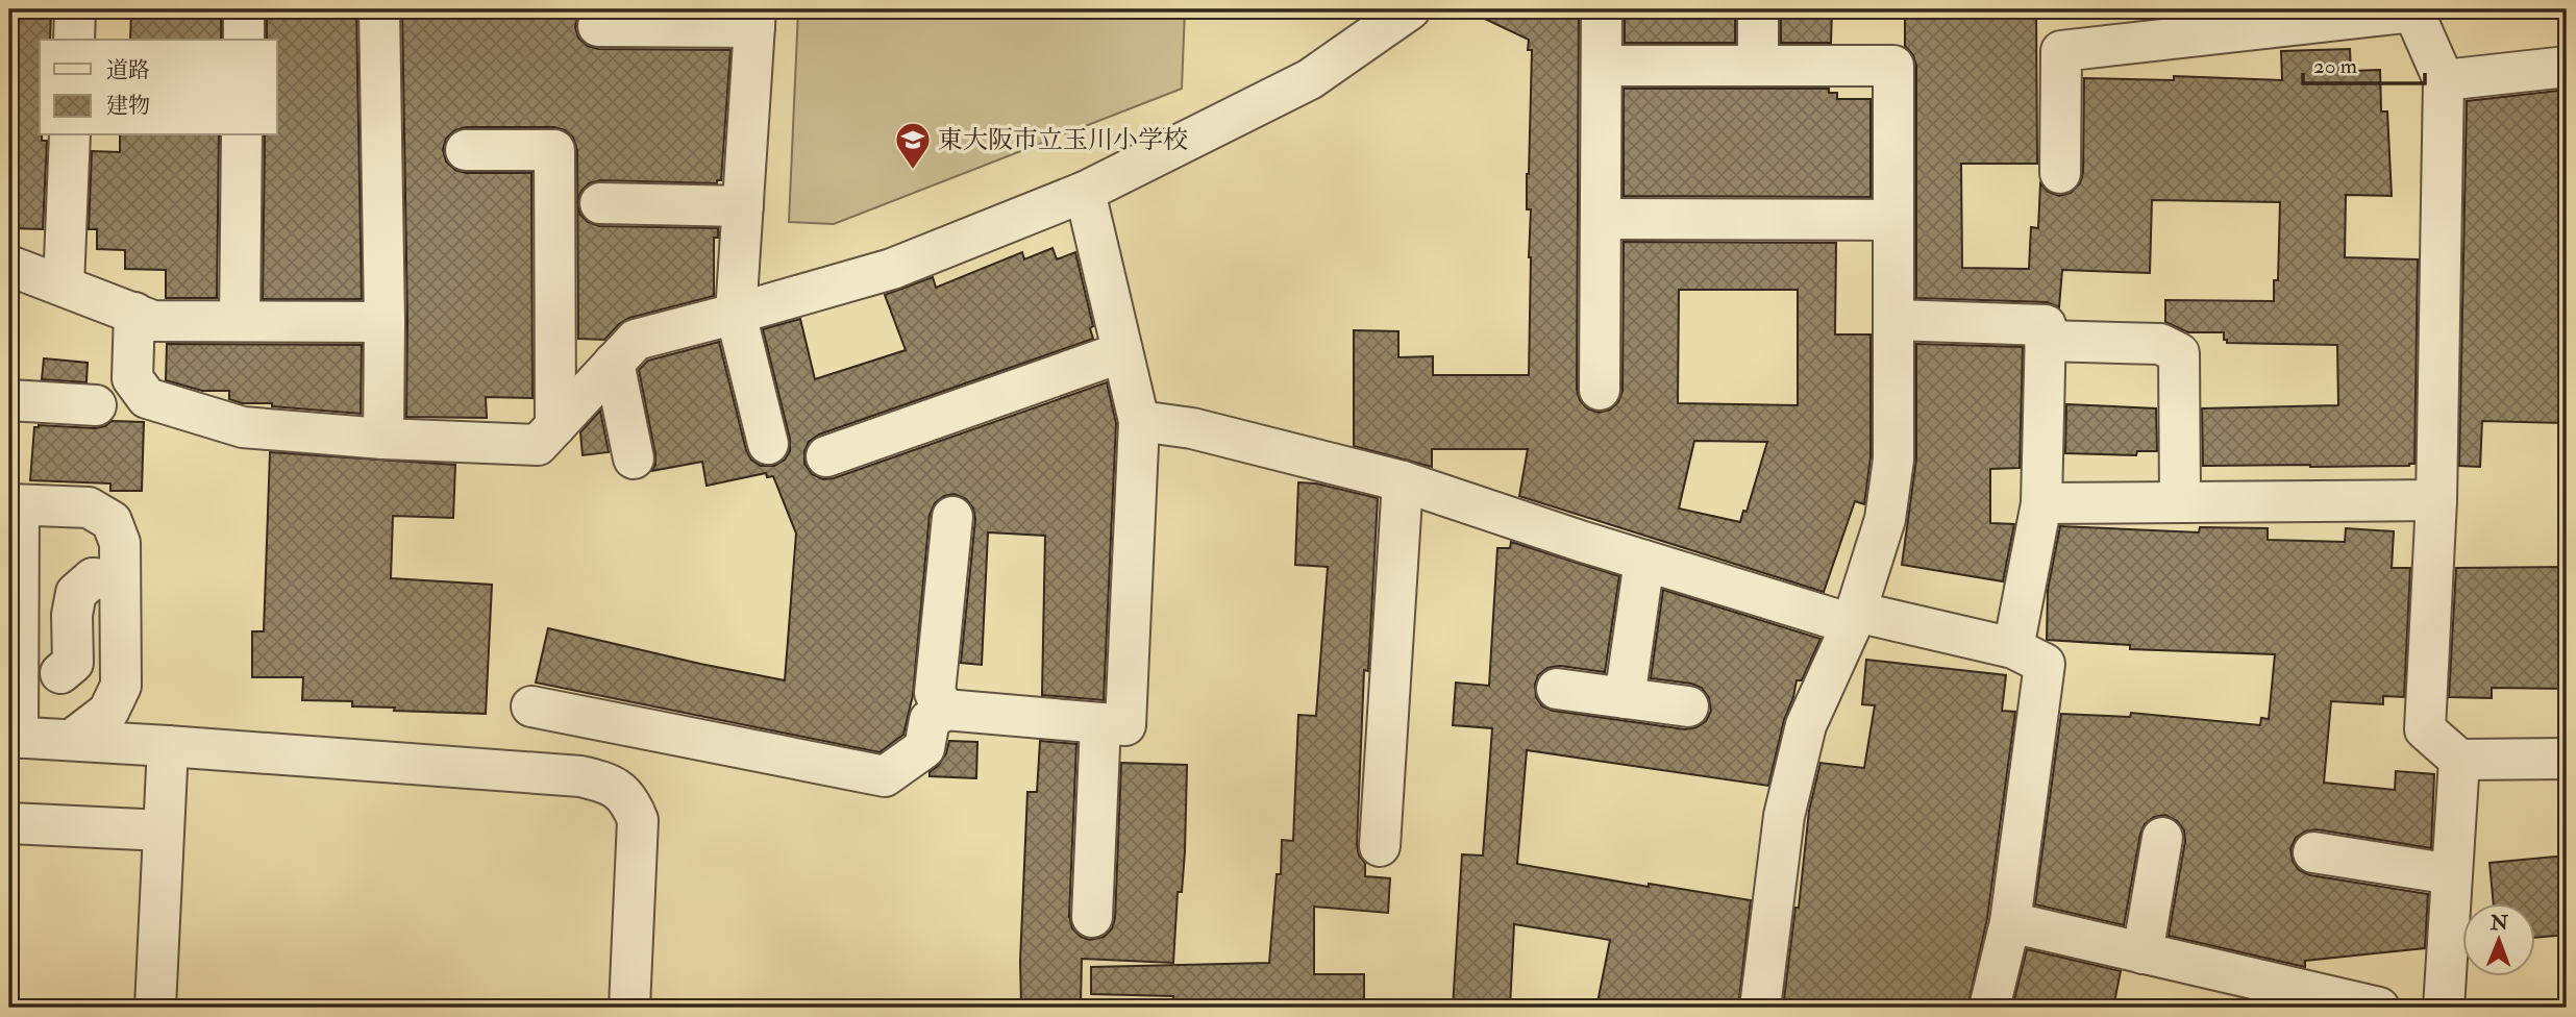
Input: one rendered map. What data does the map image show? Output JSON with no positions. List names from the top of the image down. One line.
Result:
{"places":{"school or university":["東大阪市立玉川小学校"]},"legend":["道路","建物"],"scale_bar":"20 m","north":"top"}
